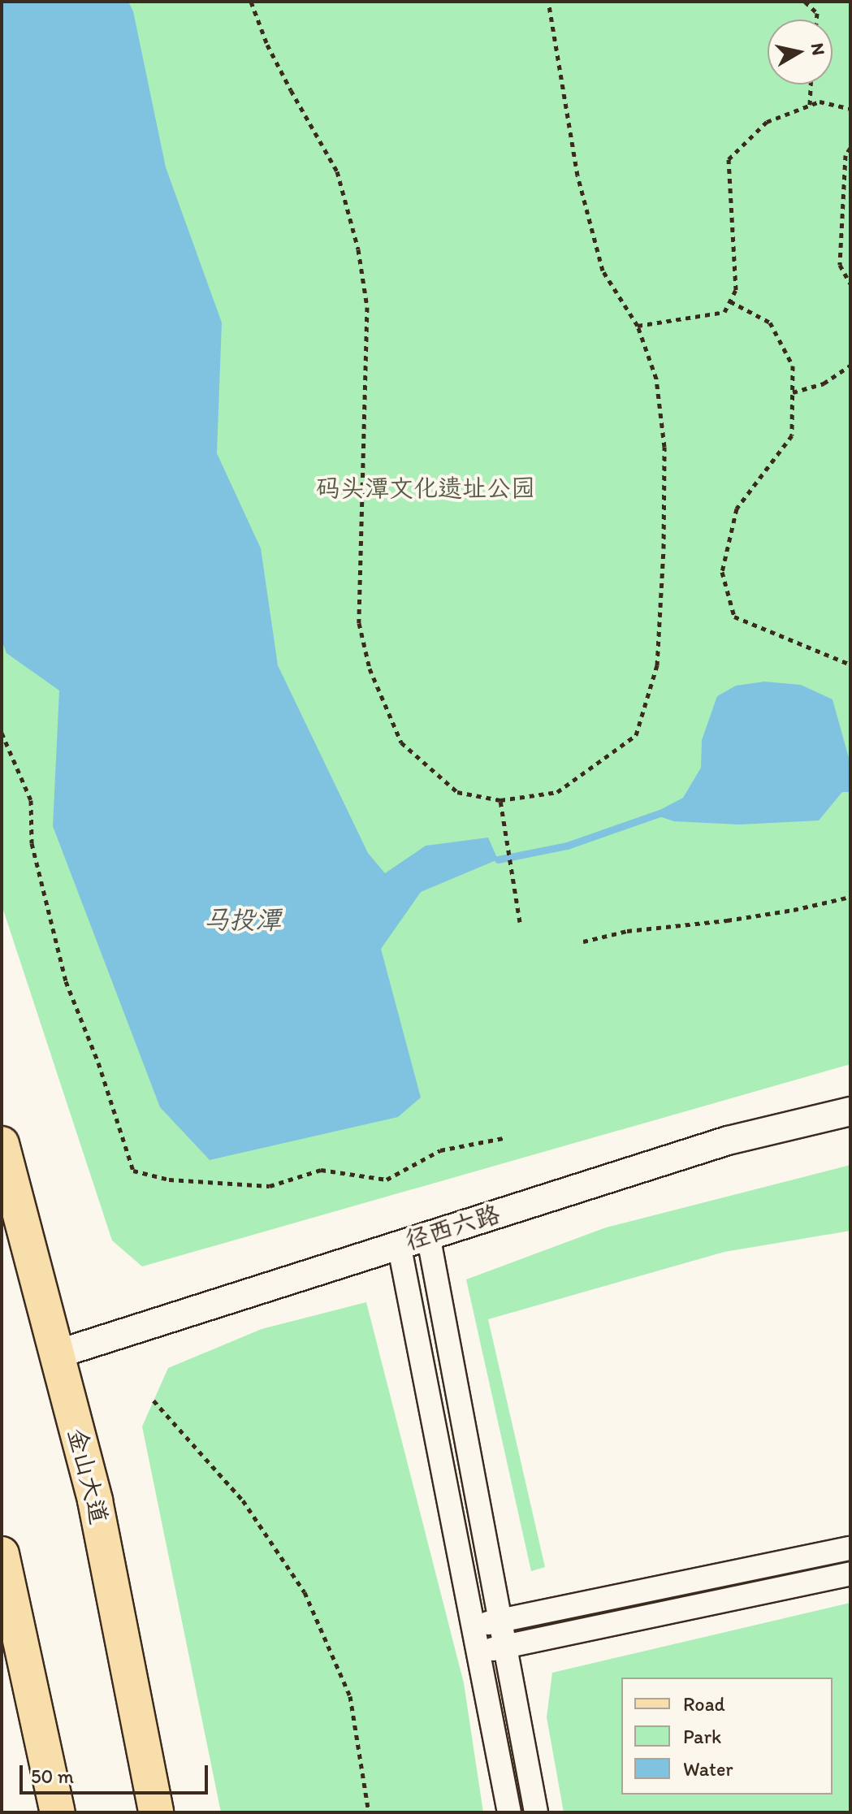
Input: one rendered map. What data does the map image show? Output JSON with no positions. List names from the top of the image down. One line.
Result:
{"streets":{"main road":["金山大道"],"street":["径西六路"]},"crossings":[["径西六路","金山大道"]],"water":["马投潭"],"parks":["码头潭文化遗址公园"],"legend":["Road","Park","Water"],"scale_bar":"50 m","north":"right"}
